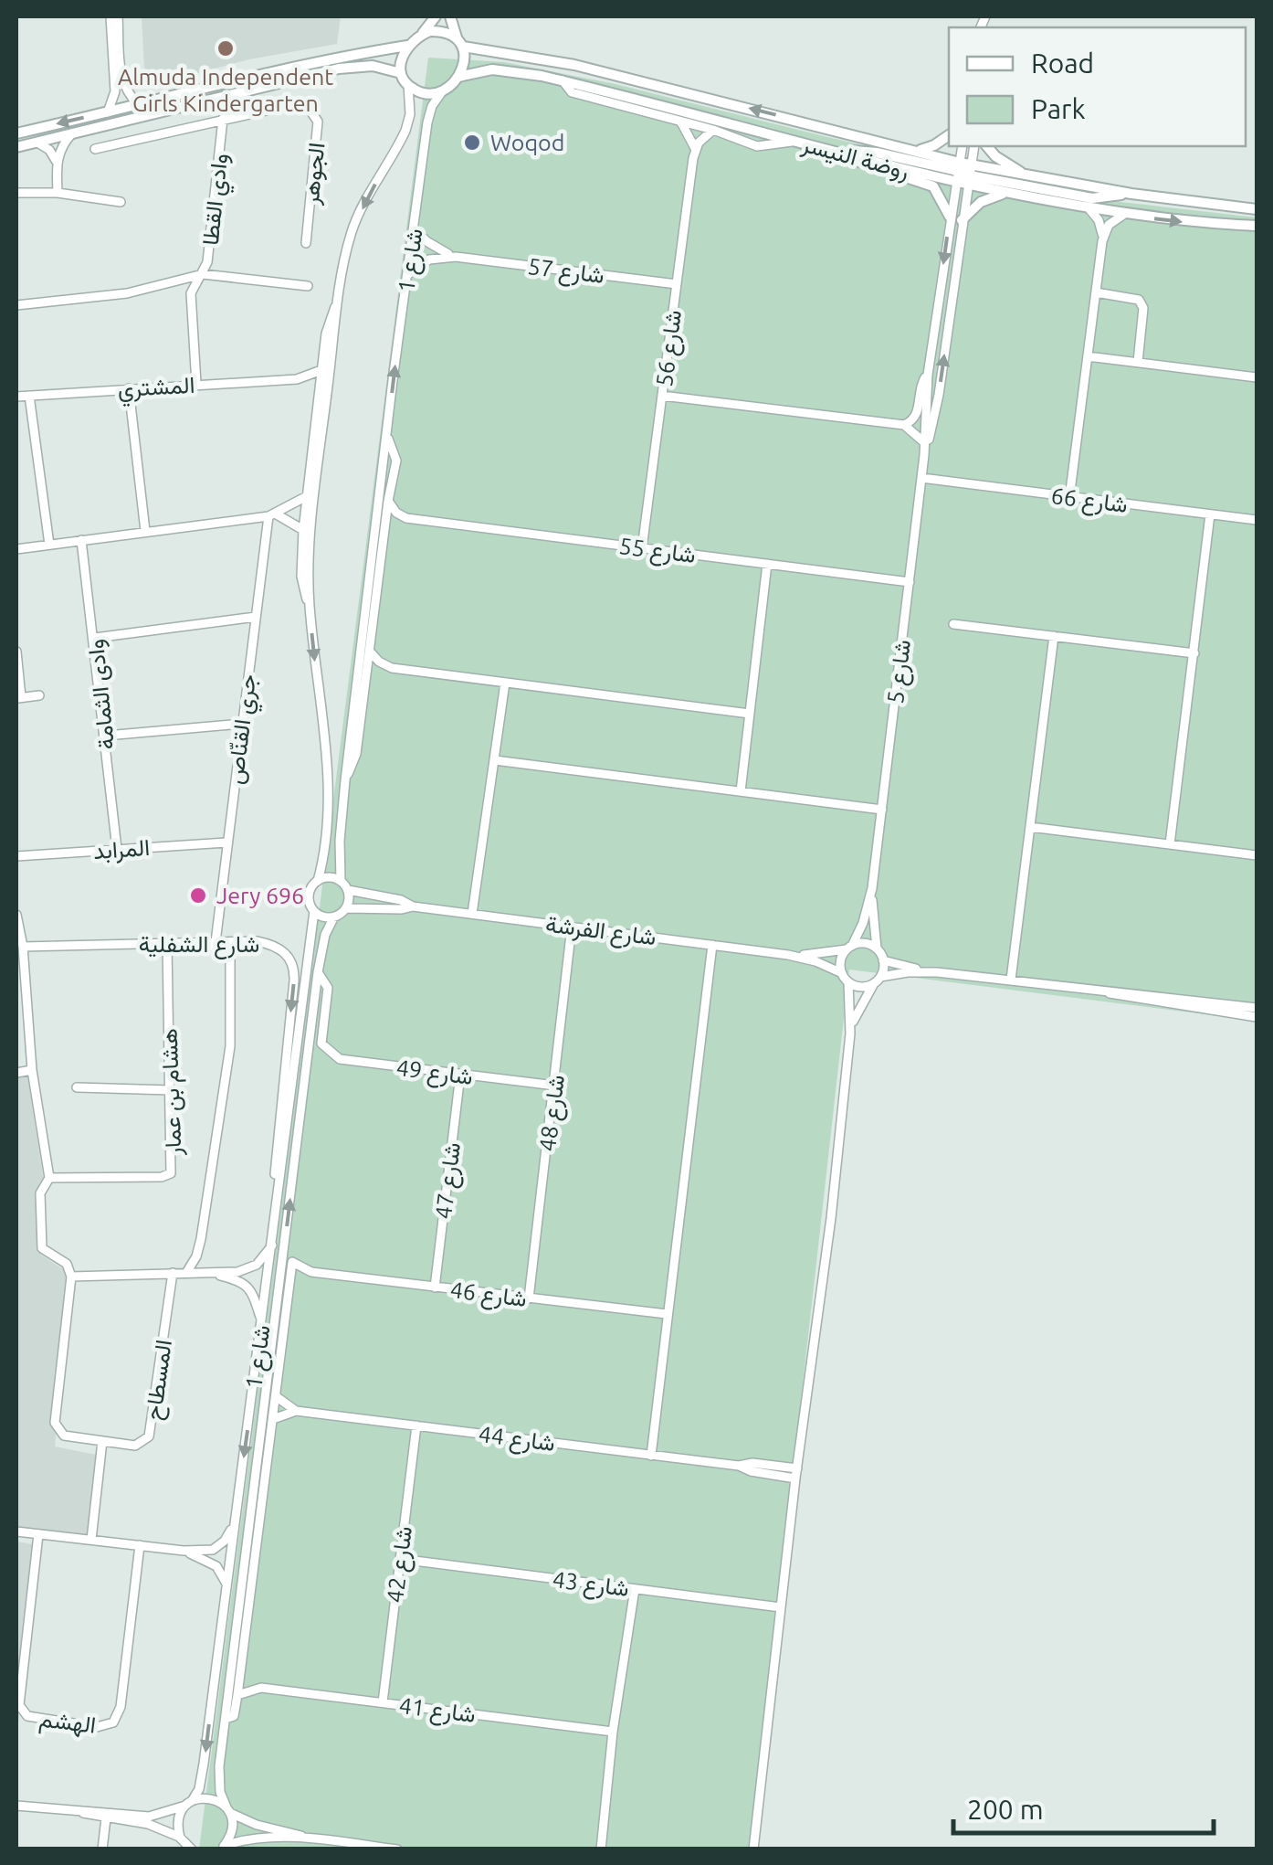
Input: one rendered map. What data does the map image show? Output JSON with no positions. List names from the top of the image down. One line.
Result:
{"streets":{"street":["روضة النيسر","الجوهر","وادي القطا","شارع 1","شارع 57","شارع 56","المشتري","شارع 66","شارع 55","شارع 5","وادى الثمامة","جري القنّاص","المرابد","شارع الفرشة","شارع الشفلية","شارع 49","هشام بن عمار","شارع 48","شارع 47","شارع 46","المسطاح","شارع 44","شارع 42","شارع 43","شارع 41","الهشم"]},"crossings":[["روضة النيسر","شارع 1"],["الجوهر","وادي القطا"],["وادي القطا","المشتري"],["شارع 1","شارع 57"],["شارع 1","شارع الفرشة"],["شارع 1","شارع الشفلية"],["شارع 1","شارع 49"],["شارع 1","شارع 46"],["شارع 1","شارع 44"],["شارع 1","شارع 41"],["شارع 57","شارع 56"],["شارع 56","شارع 55"],["شارع 66","شارع 5"],["شارع 55","شارع 5"],["شارع 5","شارع الفرشة"],["وادى الثمامة","المرابد"],["جري القنّاص","المرابد"],["جري القنّاص","شارع الشفلية"],["شارع الفرشة","شارع 48"],["شارع الشفلية","هشام بن عمار"],["شارع 49","شارع 48"],["شارع 49","شارع 47"],["شارع 48","شارع 46"],["شارع 47","شارع 46"],["شارع 44","شارع 42"],["شارع 42","شارع 43"],["شارع 42","شارع 41"]],"places":["Almuda Independent Girls Kindergarten","Woqod","Jery 696"],"legend":["Road","Park"],"scale_bar":"200 m"}
